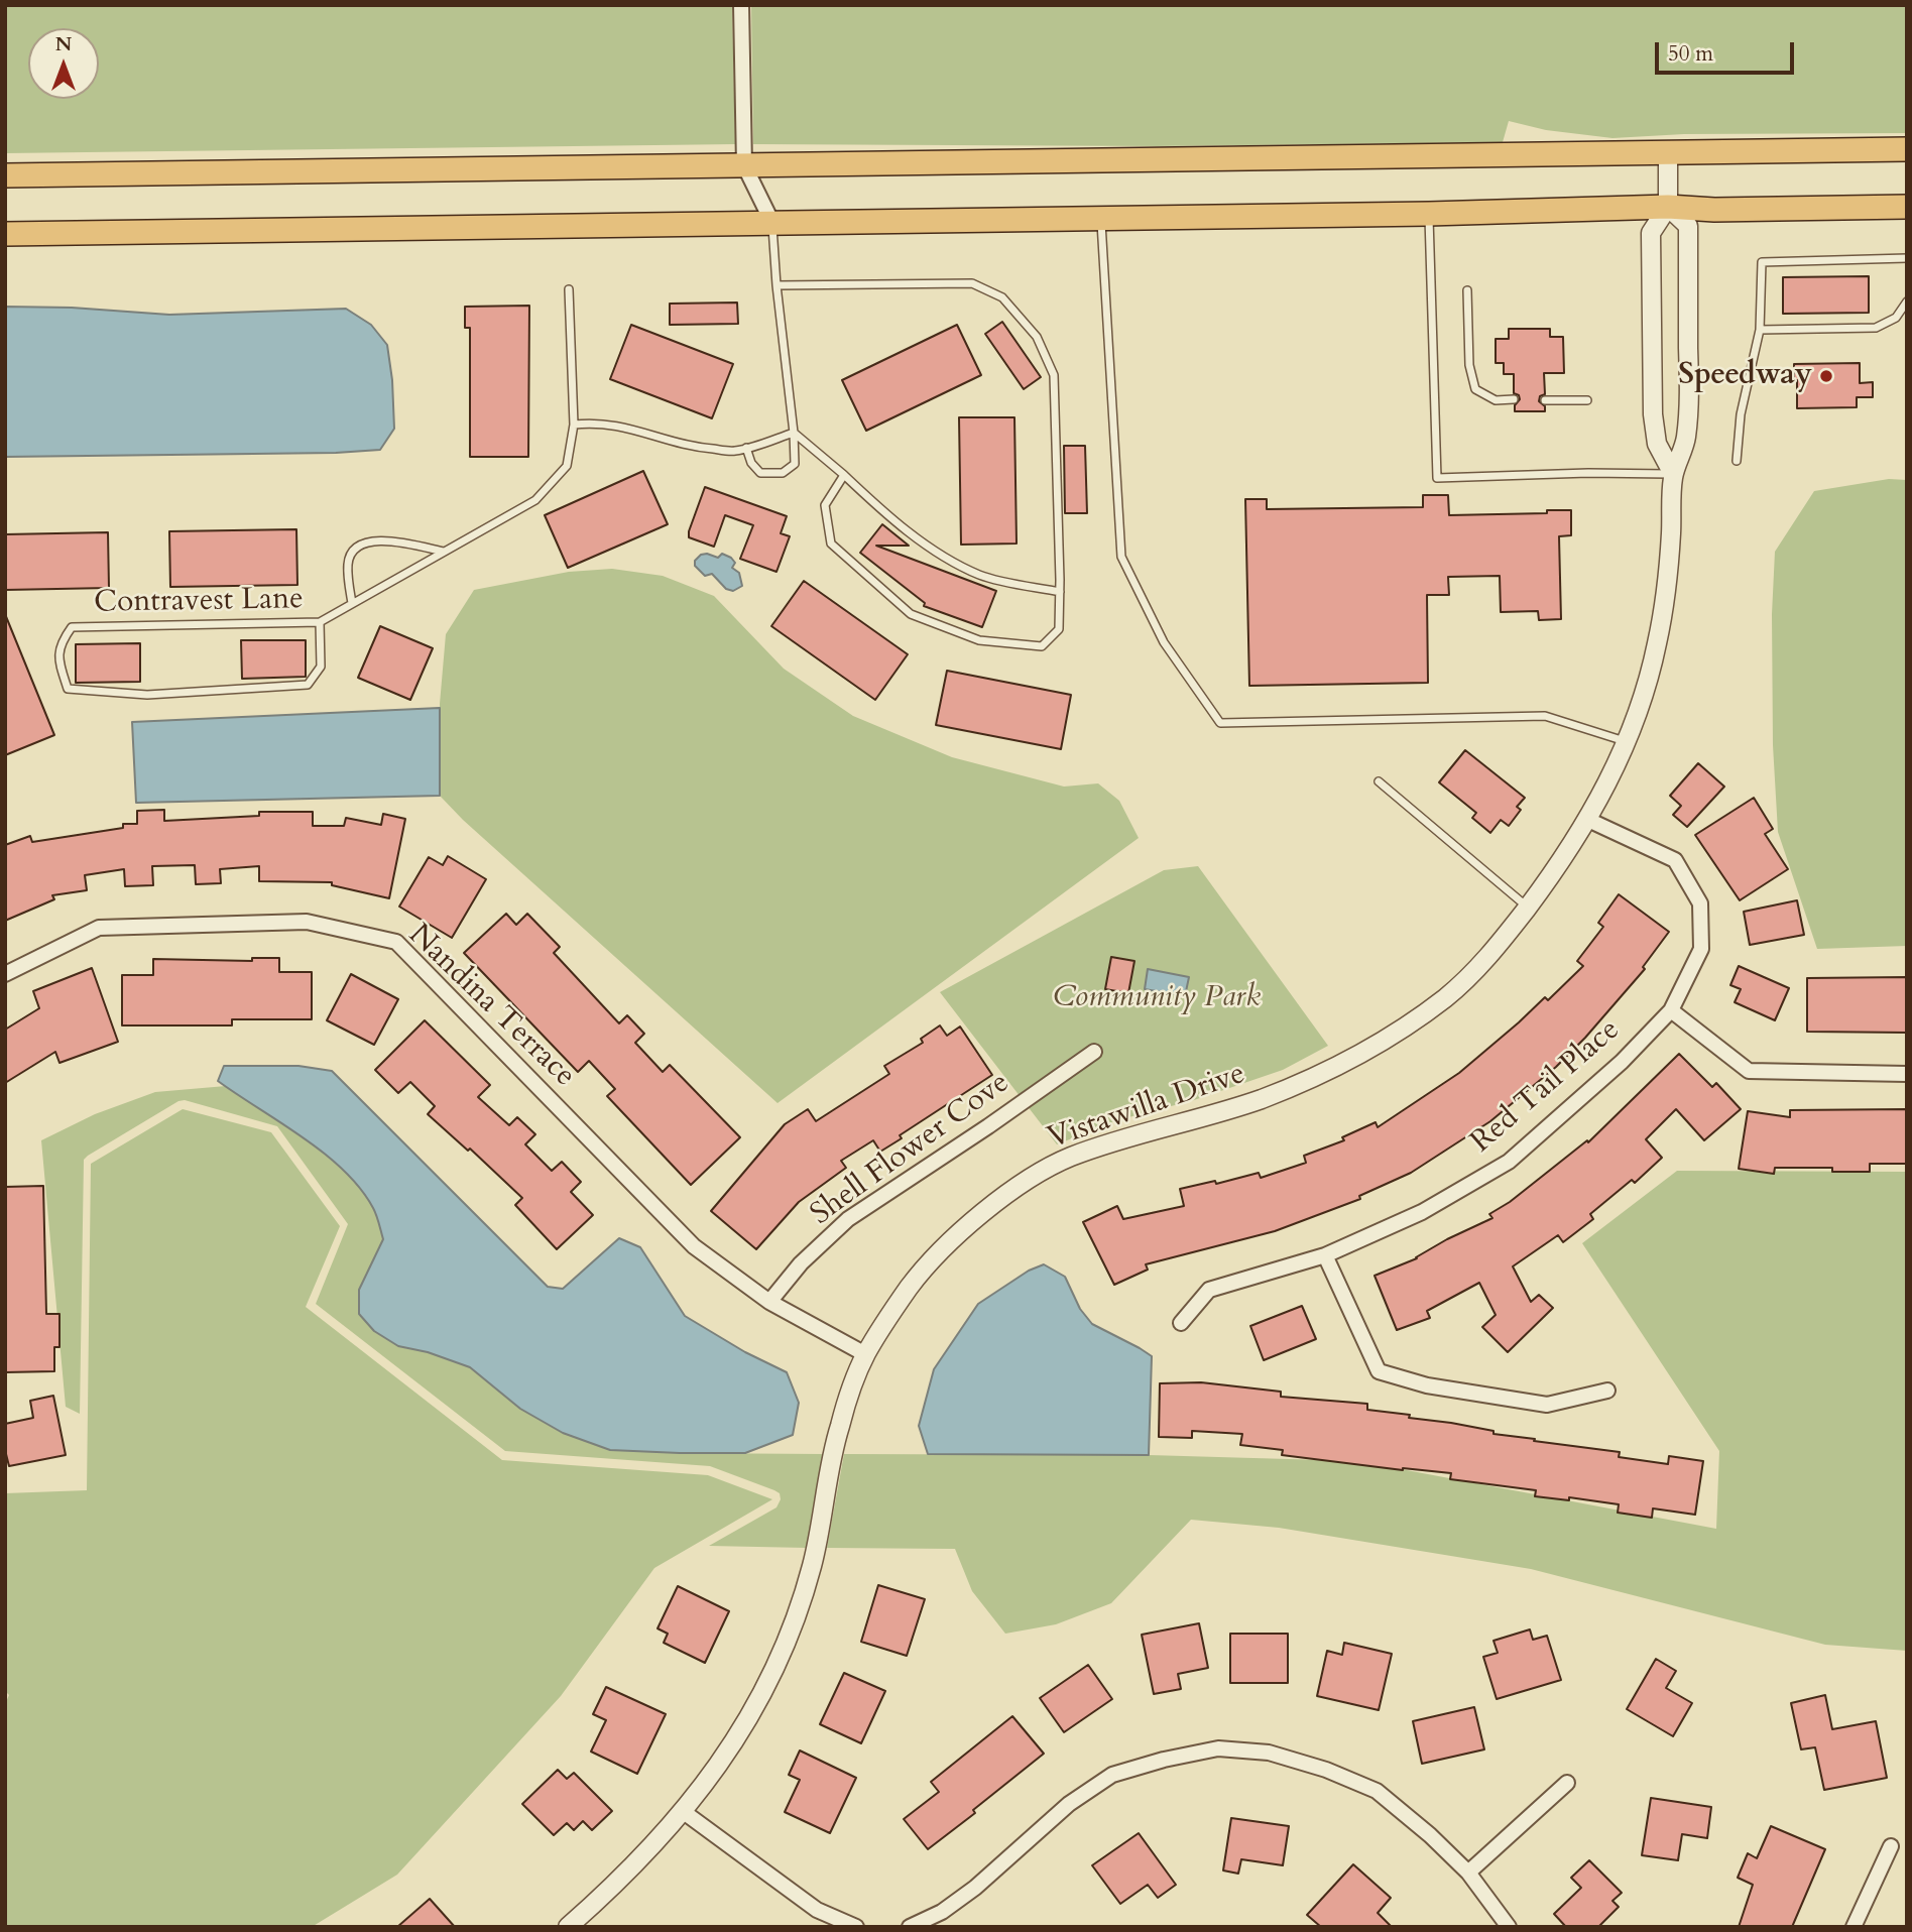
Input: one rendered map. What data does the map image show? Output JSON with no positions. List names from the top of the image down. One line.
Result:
{"streets":{"street":["Nandina Terrace","Red Tail Place","Vistawilla Drive","Shell Flower Cove"],"lane":["Contravest Lane"]},"crossings":[["Nandina Terrace","Vistawilla Drive"],["Nandina Terrace","Shell Flower Cove"],["Red Tail Place","Vistawilla Drive"]],"parks":["Community Park"],"places":["Speedway"],"scale_bar":"50 m","north":"top"}
